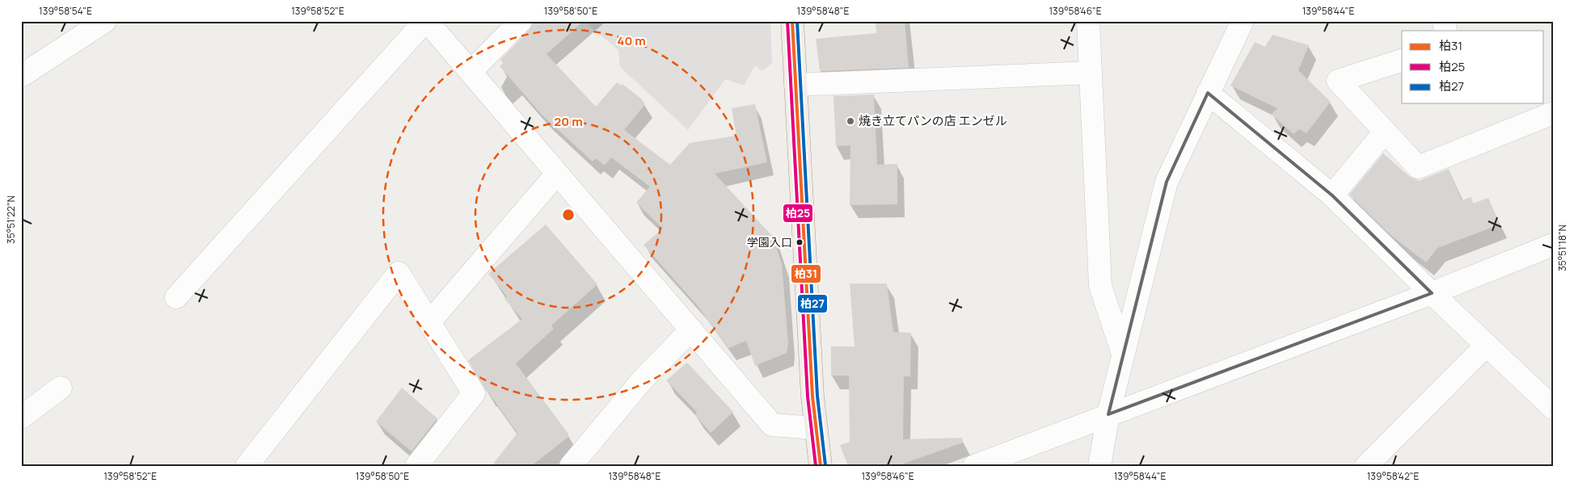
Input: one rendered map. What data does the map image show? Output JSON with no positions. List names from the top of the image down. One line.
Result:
{"places":["焼き立てパンの店 エンゼル","学園入口"],"lines":["transit line 柏31","transit line 柏25","transit line 柏27"],"legend":["柏31","柏25","柏27"],"coordinates":["139°58'54\"E","139°58'52\"E","139°58'50\"E","139°58'48\"E","139°58'46\"E","139°58'44\"E","35°51'22\"N","35°51'18\"N","139°58'42\"E"],"rings":["40 m","20 m"]}
